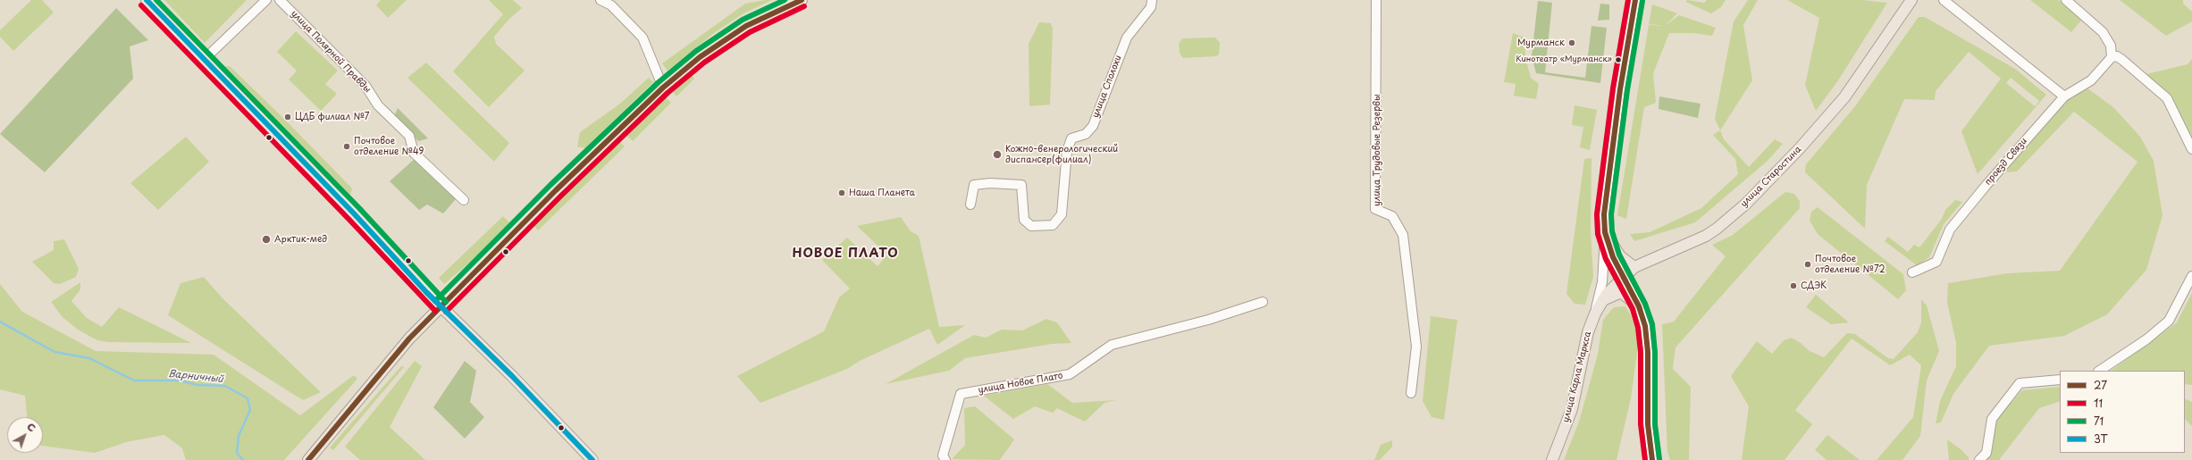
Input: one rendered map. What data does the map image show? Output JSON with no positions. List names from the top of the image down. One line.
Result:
{"streets":{"main road":["улица Старостина","улица Карла Маркса"],"street":["улица Полярной Правды","улица Сполохи","улица Трудовые Резервы","проезд Связи","улица Новое Плато"]},"crossings":[["улица Старостина","улица Карла Маркса"]],"districts":["НОВОЕ ПЛАТО"],"water":["Варничный"],"places":["Мурманск","Кинотеатр «Мурманск»","ЦДБ филиал №7","Почтовое отделение №49","Кожно-венерологический диспансер(филиал)","Наша Планета","Арктик-мед","Почтовое отделение №72","СДЭК"],"lines":["transit line 27","transit line 11","transit line 71","transit line 3Т"],"legend":["27","11","71","3Т"],"north":"top right"}
